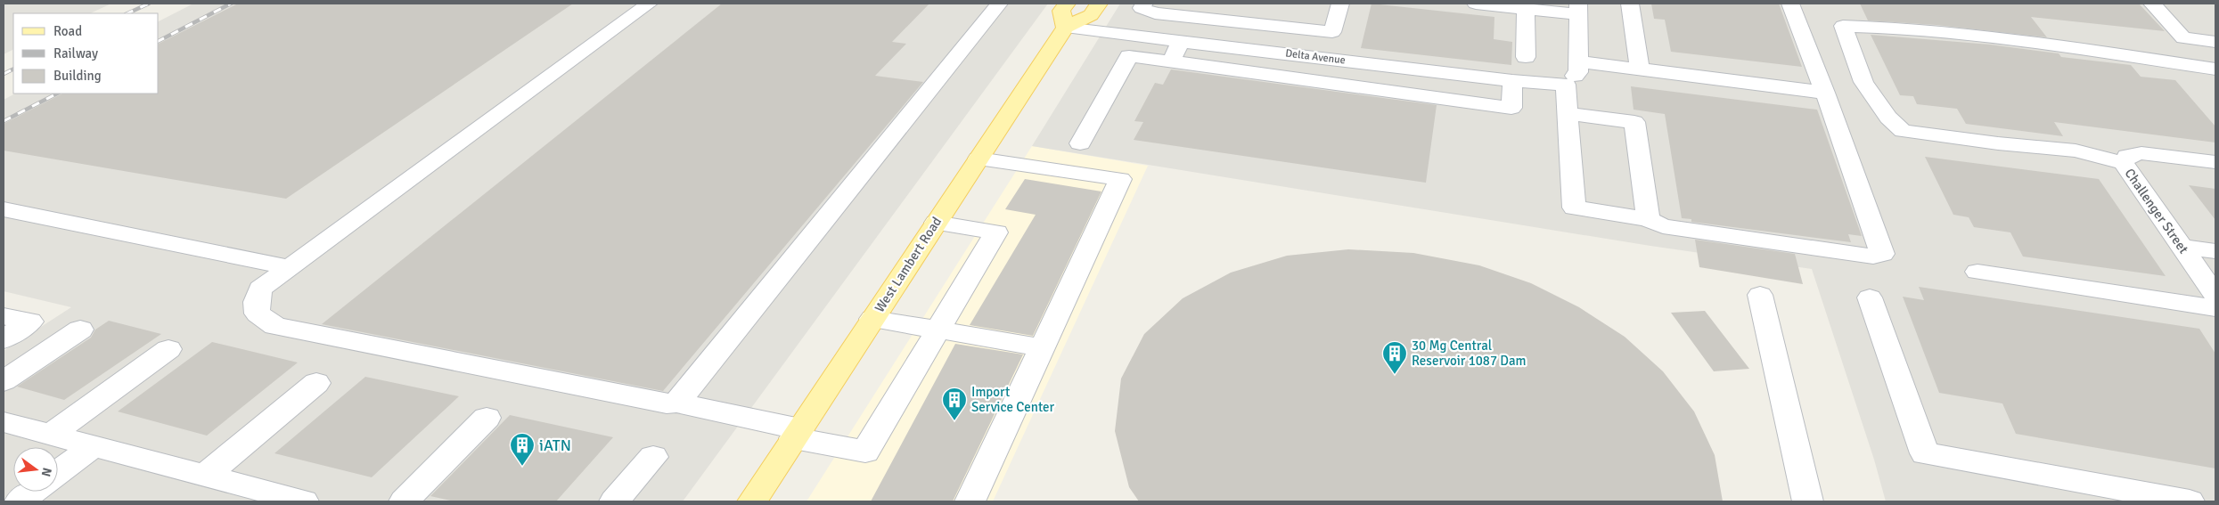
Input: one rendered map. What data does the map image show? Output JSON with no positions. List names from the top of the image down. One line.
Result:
{"streets":{"main road":["West Lambert Road"],"street":["Delta Avenue","Challenger Street"]},"crossings":[["Delta Avenue","West Lambert Road"]],"places":{"building":["30 Mg Central Reservoir 1087 Dam","Import Service Center","iATN"]},"legend":["Road","Railway","Building"],"north":"right"}
